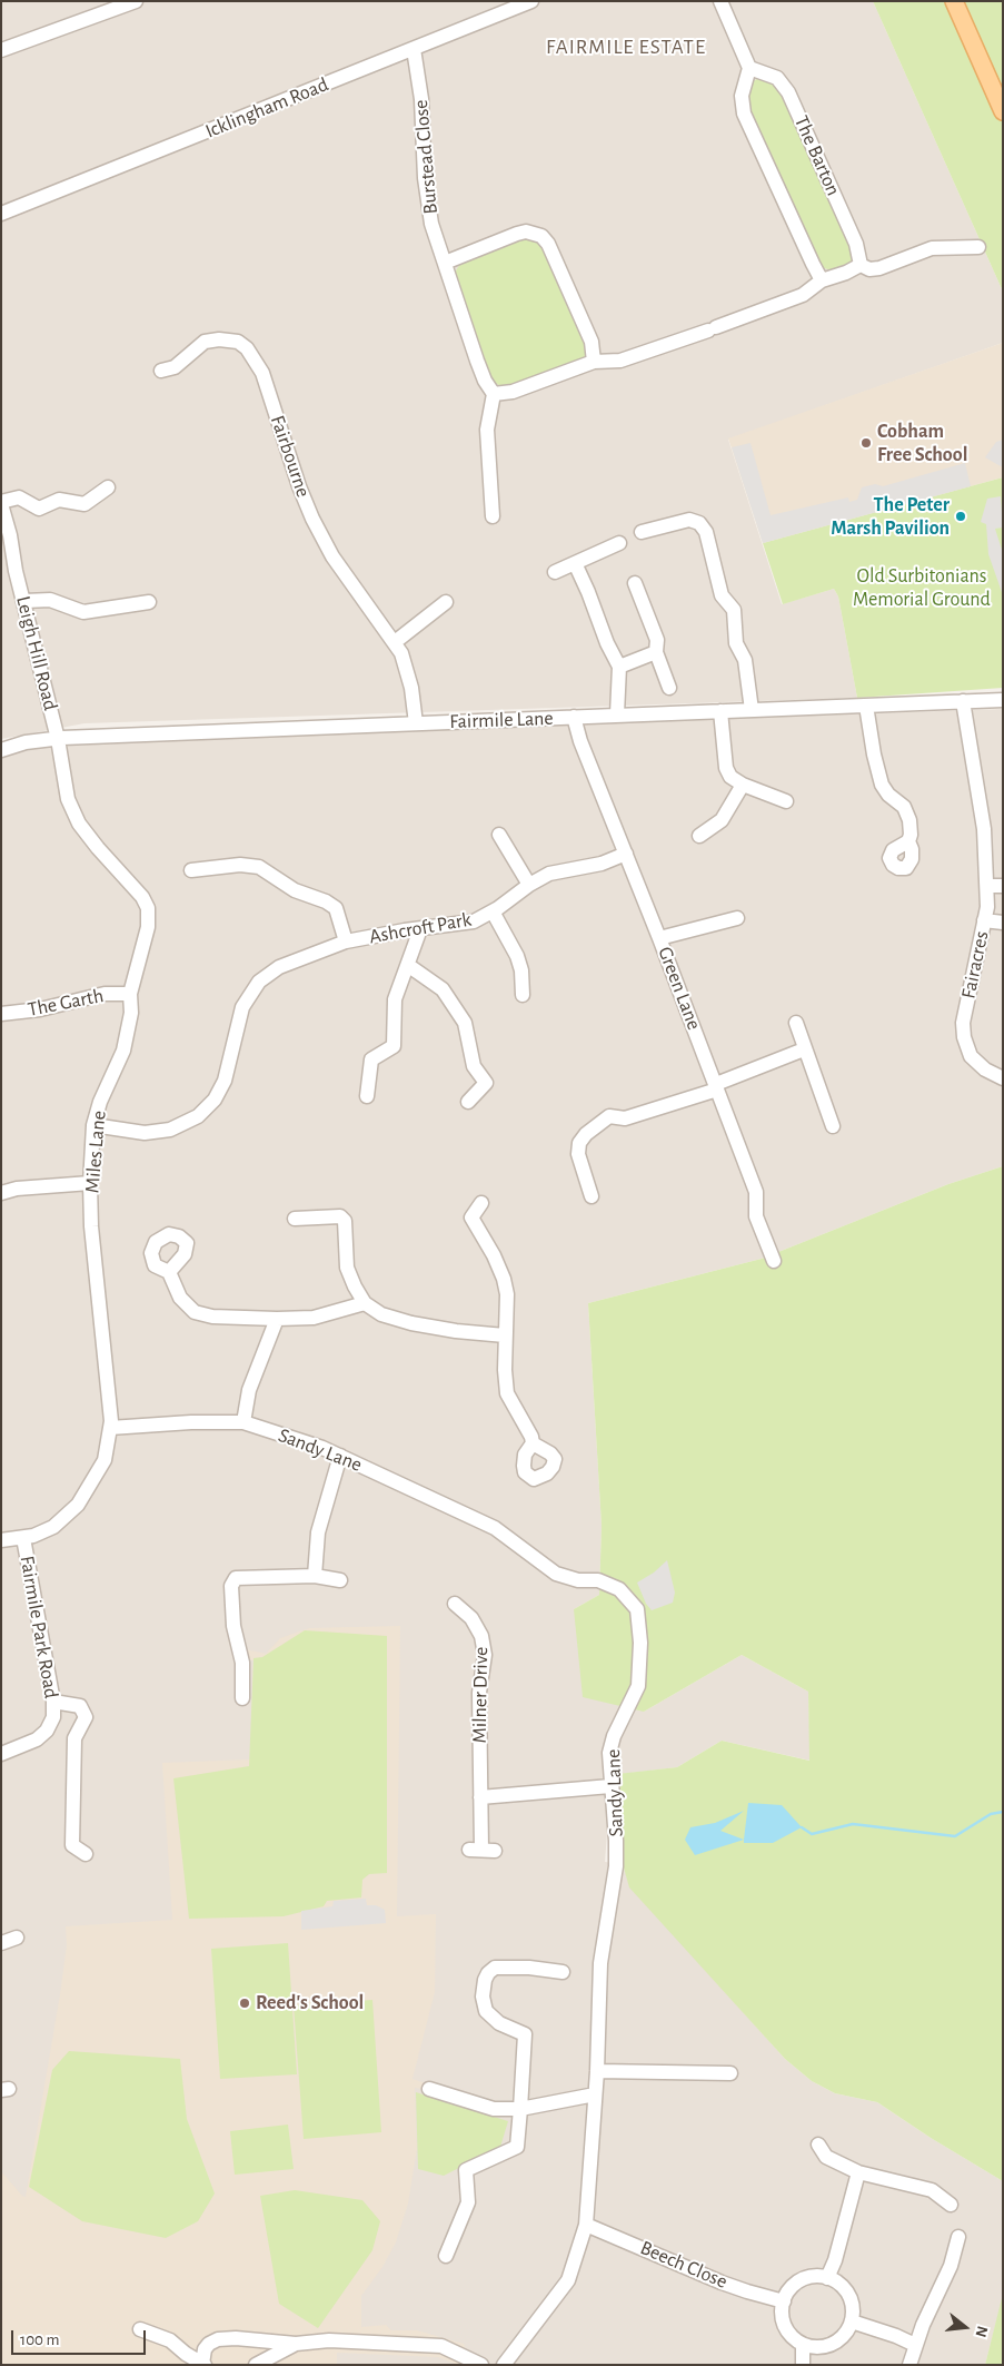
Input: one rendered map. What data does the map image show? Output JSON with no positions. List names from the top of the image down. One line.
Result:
{"streets":{"street":["Icklingham Road","The Barton","Burstead Close","Fairbourne","Leigh Hill Road","Fairmile Lane","Ashcroft Park","Fairacres","Green Lane","The Garth","Miles Lane","Sandy Lane","Fairmile Park Road","Milner Drive","Beech Close"]},"crossings":[["Icklingham Road","Burstead Close"],["Fairbourne","Fairmile Lane"],["Leigh Hill Road","Fairmile Lane"],["Leigh Hill Road","Miles Lane"],["Fairmile Lane","Fairacres"],["Fairmile Lane","Green Lane"],["Fairmile Lane","Miles Lane"],["Ashcroft Park","Green Lane"],["Ashcroft Park","Miles Lane"],["The Garth","Miles Lane"],["Miles Lane","Sandy Lane"],["Miles Lane","Fairmile Park Road"],["Sandy Lane","Beech Close"]],"districts":["FAIRMILE ESTATE"],"parks":["Old Surbitonians Memorial Ground"],"places":["Cobham Free School","The Peter Marsh Pavilion","Reed's School"],"scale_bar":"100 m","north":"right"}
